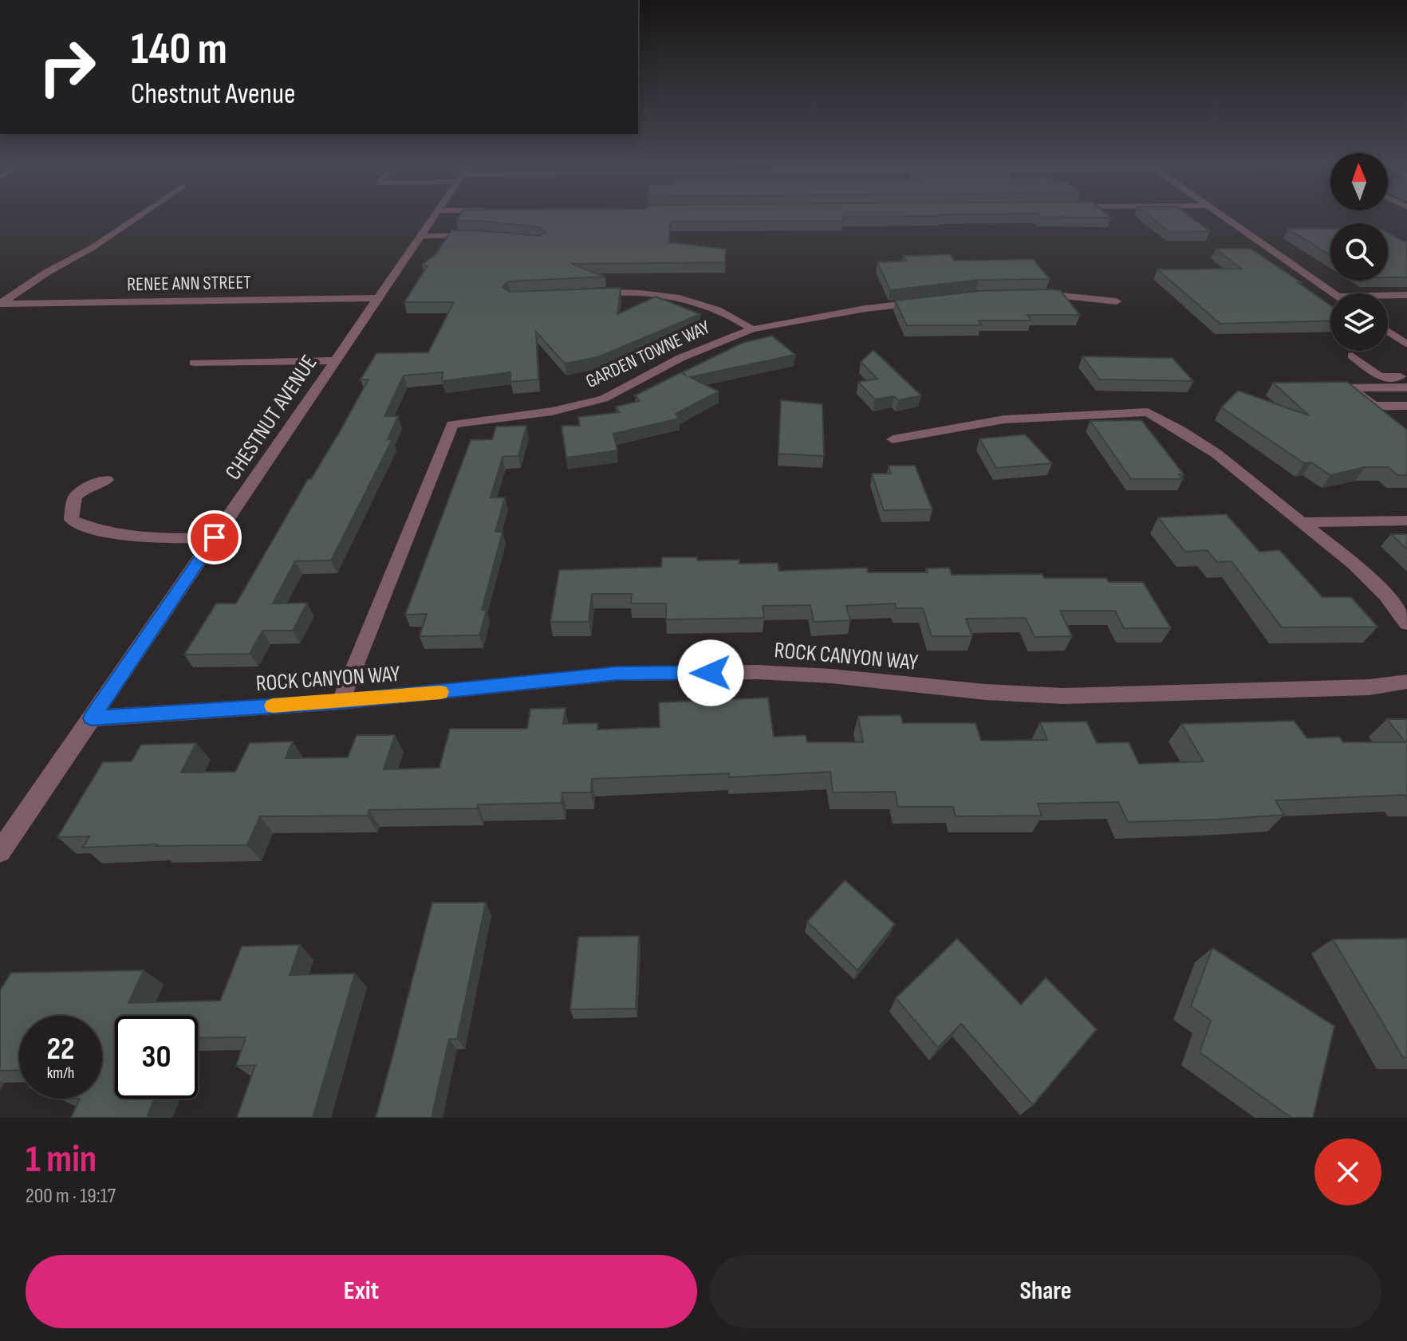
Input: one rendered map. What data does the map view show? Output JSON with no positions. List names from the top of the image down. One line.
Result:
{"streets":{"street":["RENEE ANN STREET","GARDEN TOWNE WAY","CHESTNUT AVENUE","ROCK CANYON WAY"]},"crossings":[["RENEE ANN STREET","CHESTNUT AVENUE"],["GARDEN TOWNE WAY","ROCK CANYON WAY"],["CHESTNUT AVENUE","ROCK CANYON WAY"]],"north":"top","page":{"turn":["140 m","Chestnut Avenue"],"speed":"22 km/h","limit":"30","heading":["1 min","200 m · 19:17"],"buttons":["Exit","Share"]}}
